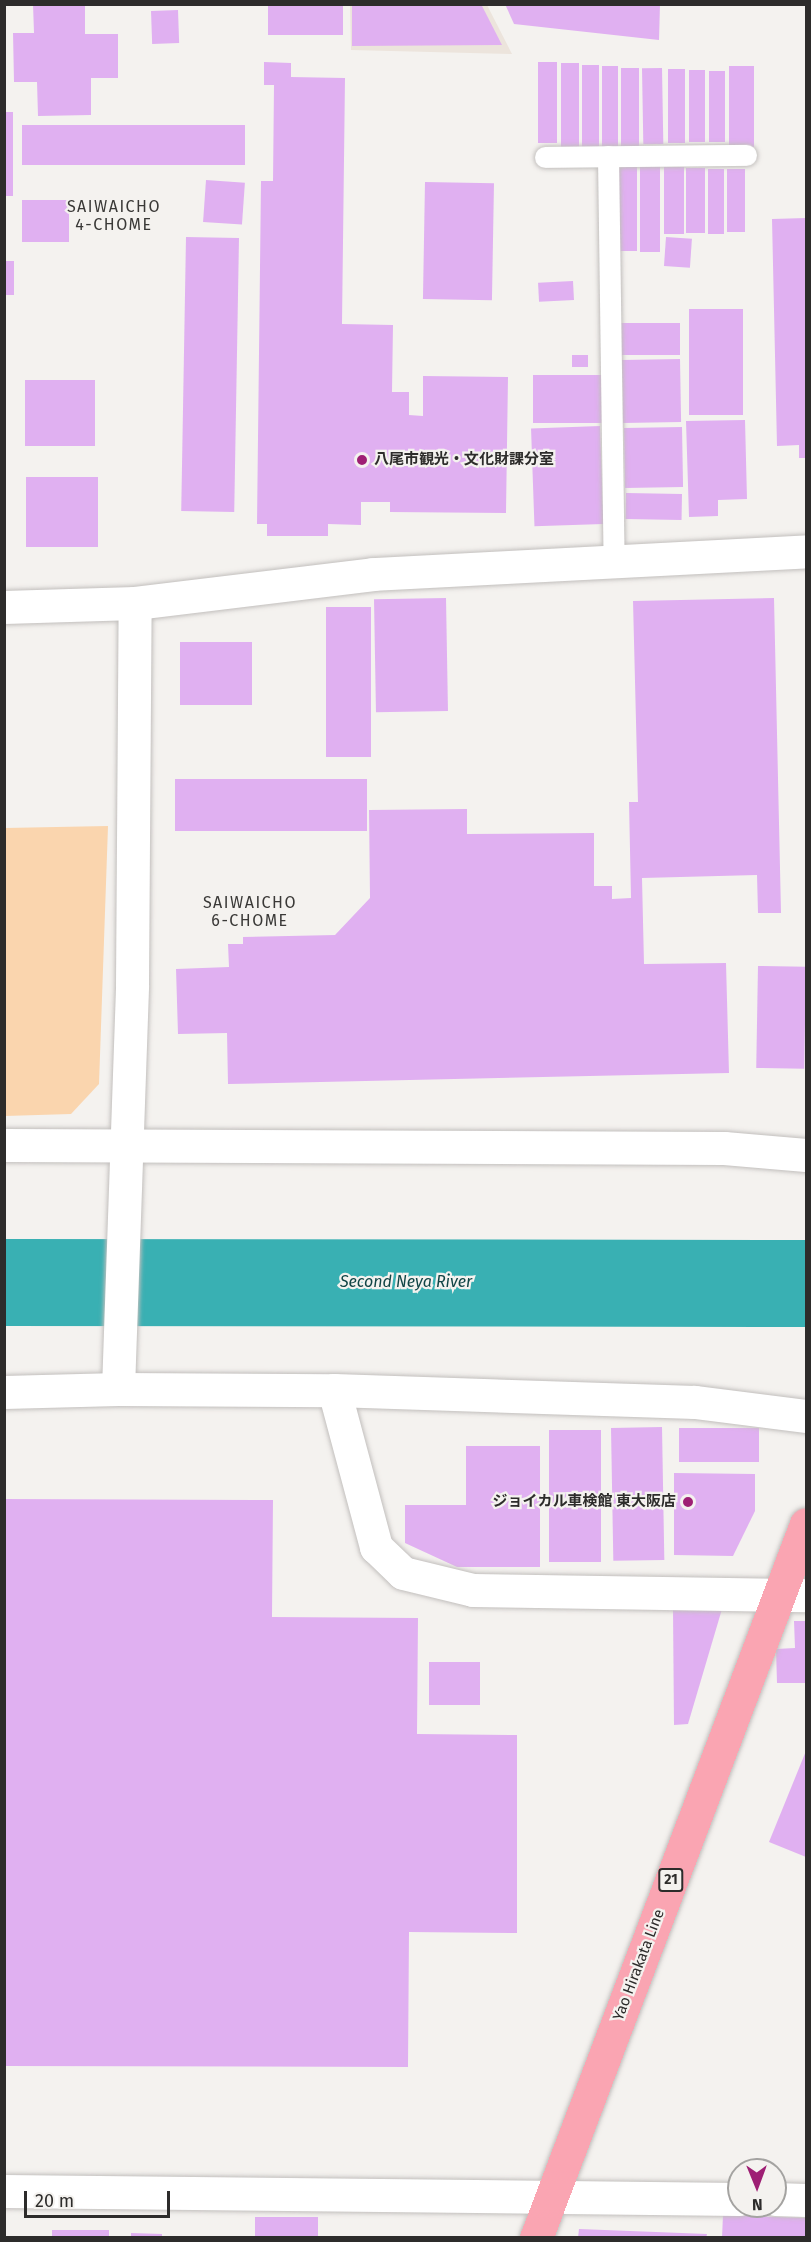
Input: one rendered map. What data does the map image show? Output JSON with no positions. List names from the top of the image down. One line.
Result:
{"streets":{"main road":["21","Yao Hirakata Line"]},"districts":["SAIWAICHO 4-CHOME","SAIWAICHO 6-CHOME"],"water":["Second Neya River"],"places":["八尾市観光・文化財課分室","ジョイカル車検館 東大阪店"],"scale_bar":"20 m","north":"bottom"}
